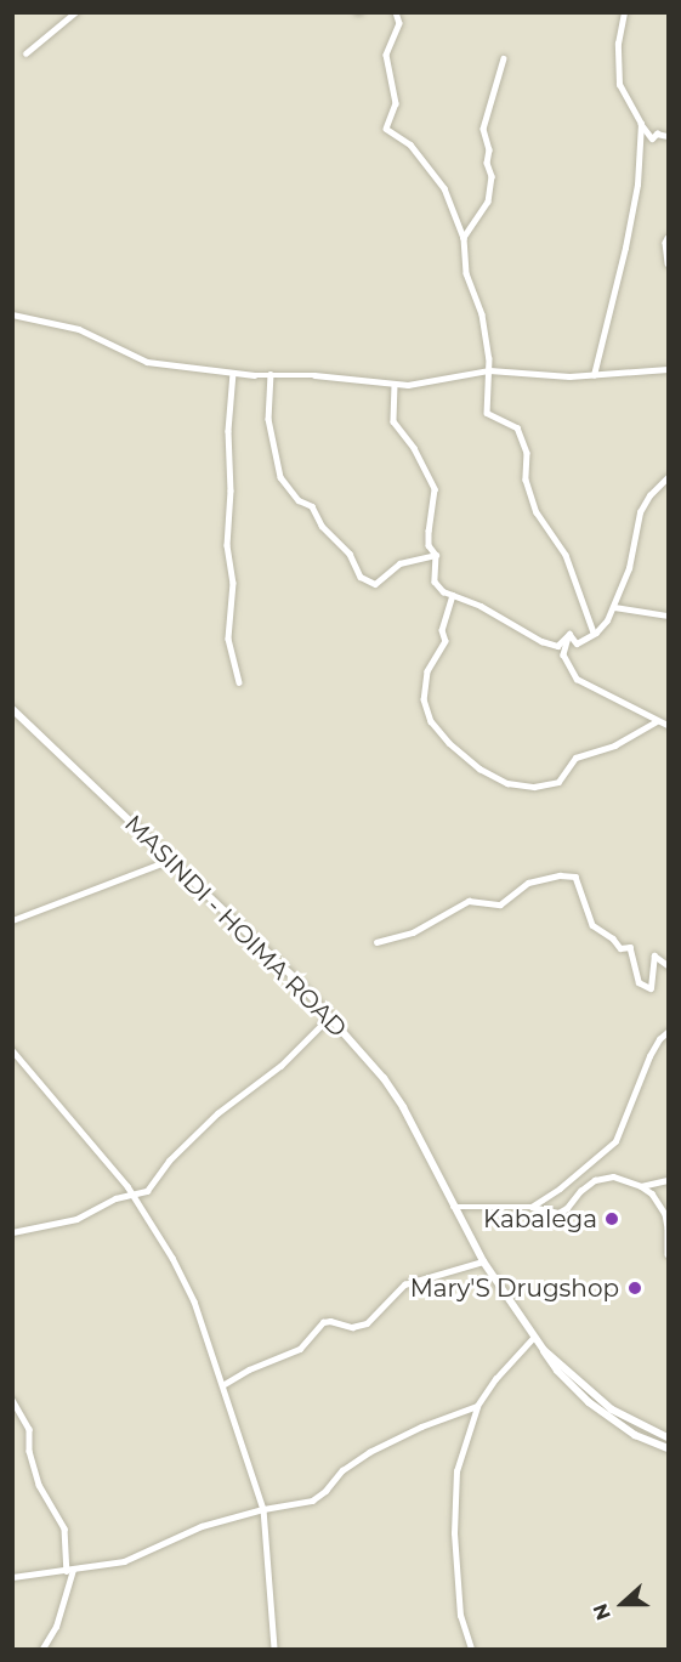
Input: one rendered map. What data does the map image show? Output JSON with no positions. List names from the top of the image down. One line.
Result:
{"streets":{"main road":["MASINDI - HOIMA ROAD"]},"places":["Kabalega","Mary'S Drugshop"],"north":"left"}
